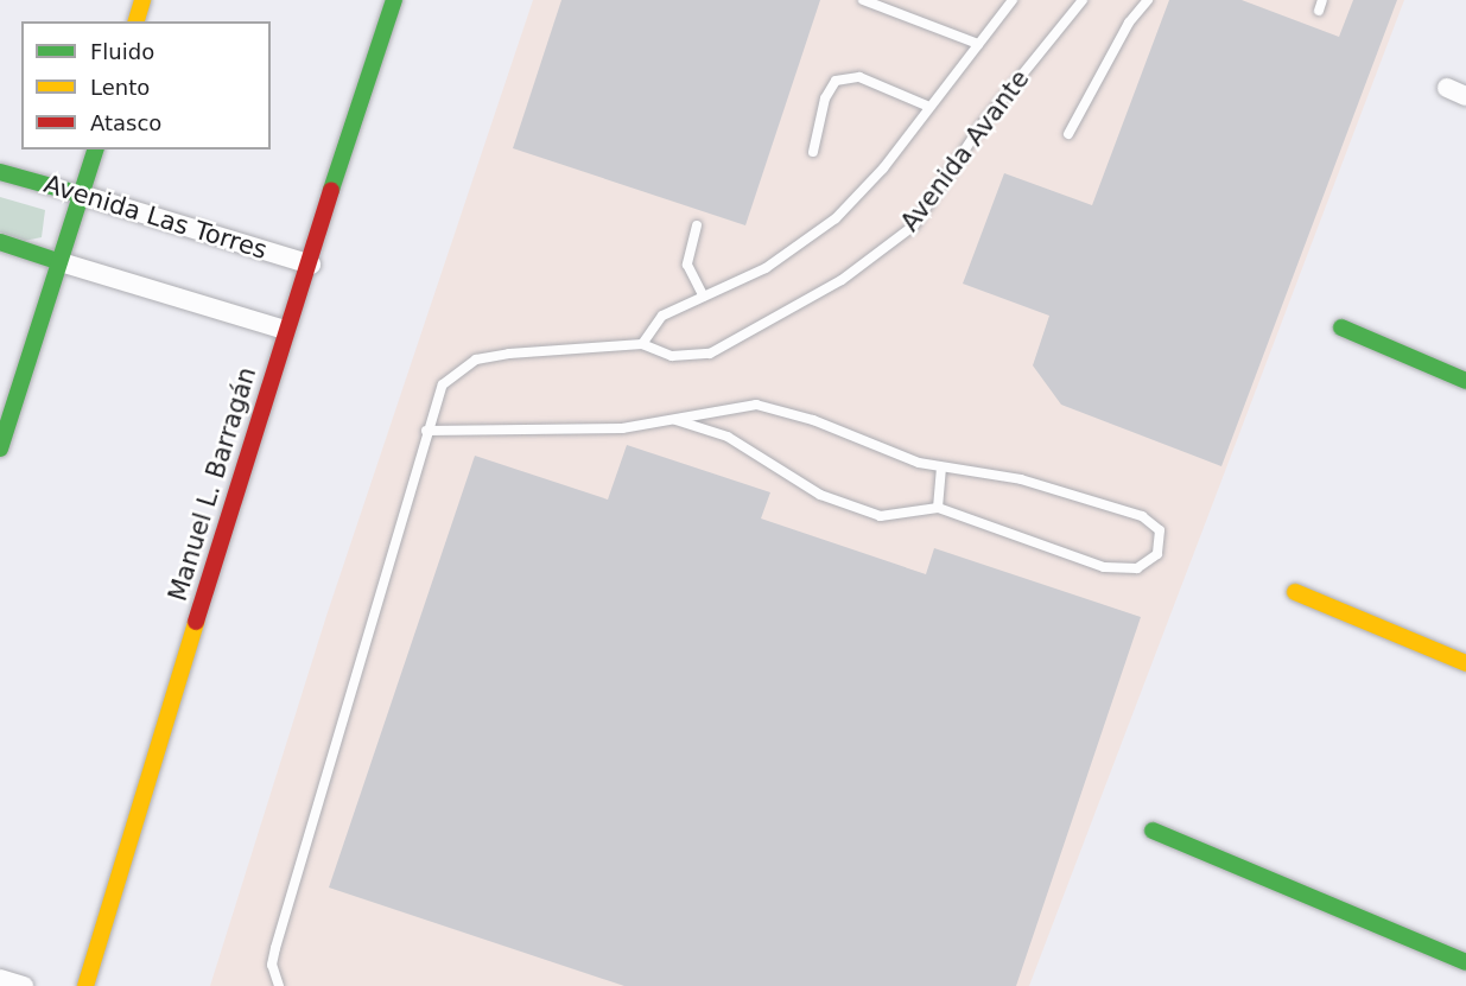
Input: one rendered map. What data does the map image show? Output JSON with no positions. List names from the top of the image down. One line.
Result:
{"streets":{"street":["Avenida Las Torres","Manuel L. Barragán"],"lane":["Avenida Avante"]},"crossings":[["Avenida Las Torres","Manuel L. Barragán"]],"legend":["Fluido","Lento","Atasco"]}
